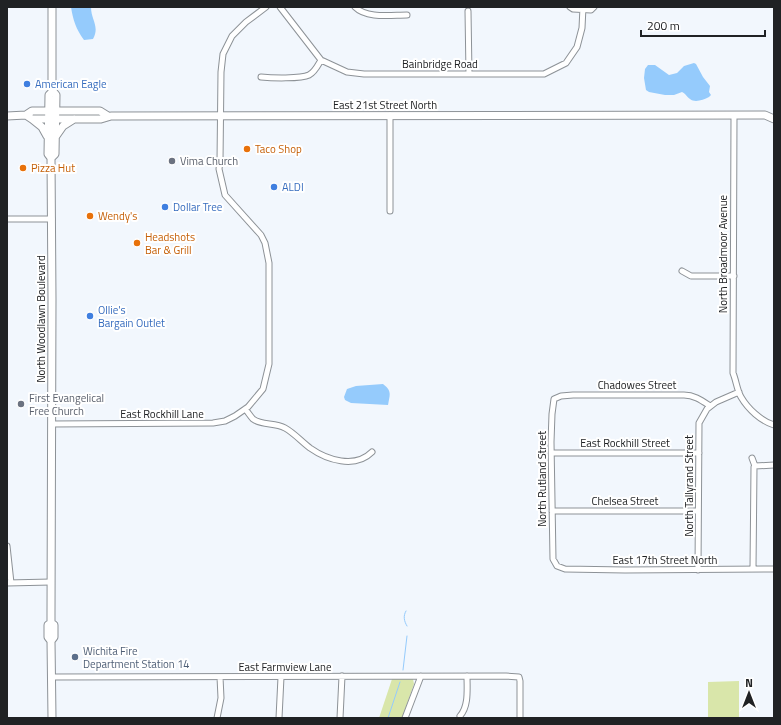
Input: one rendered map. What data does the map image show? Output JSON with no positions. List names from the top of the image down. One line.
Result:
{"streets":{"main road":["East 21st Street North","North Woodlawn Boulevard"],"street":["Bainbridge Road","North Broadmoor Avenue","Chadowes Street","East Rockhill Lane","East Rockhill Street","North Rutland Street","North Tallyrand Street","Chelsea Street","East 17th Street North","East Farmview Lane"]},"crossings":[["East 21st Street North","North Broadmoor Avenue"],["East 21st Street North","North Woodlawn Boulevard"],["East 21st Street North","East Rockhill Lane"],["North Woodlawn Boulevard","East Rockhill Lane"],["North Woodlawn Boulevard","East Farmview Lane"],["Chadowes Street","North Rutland Street"],["Chadowes Street","North Tallyrand Street"],["East Rockhill Street","North Rutland Street"],["East Rockhill Street","North Tallyrand Street"],["North Rutland Street","Chelsea Street"],["North Rutland Street","East 17th Street North"],["North Tallyrand Street","Chelsea Street"],["North Tallyrand Street","East 17th Street North"]],"places":["American Eagle","Taco Shop","Vima Church","Pizza Hut","ALDI","Dollar Tree","Wendy's","Headshots Bar & Grill","Ollie's Bargain Outlet","First Evangelical Free Church","Wichita Fire Department Station 14"],"scale_bar":"200 m","north":"top"}
